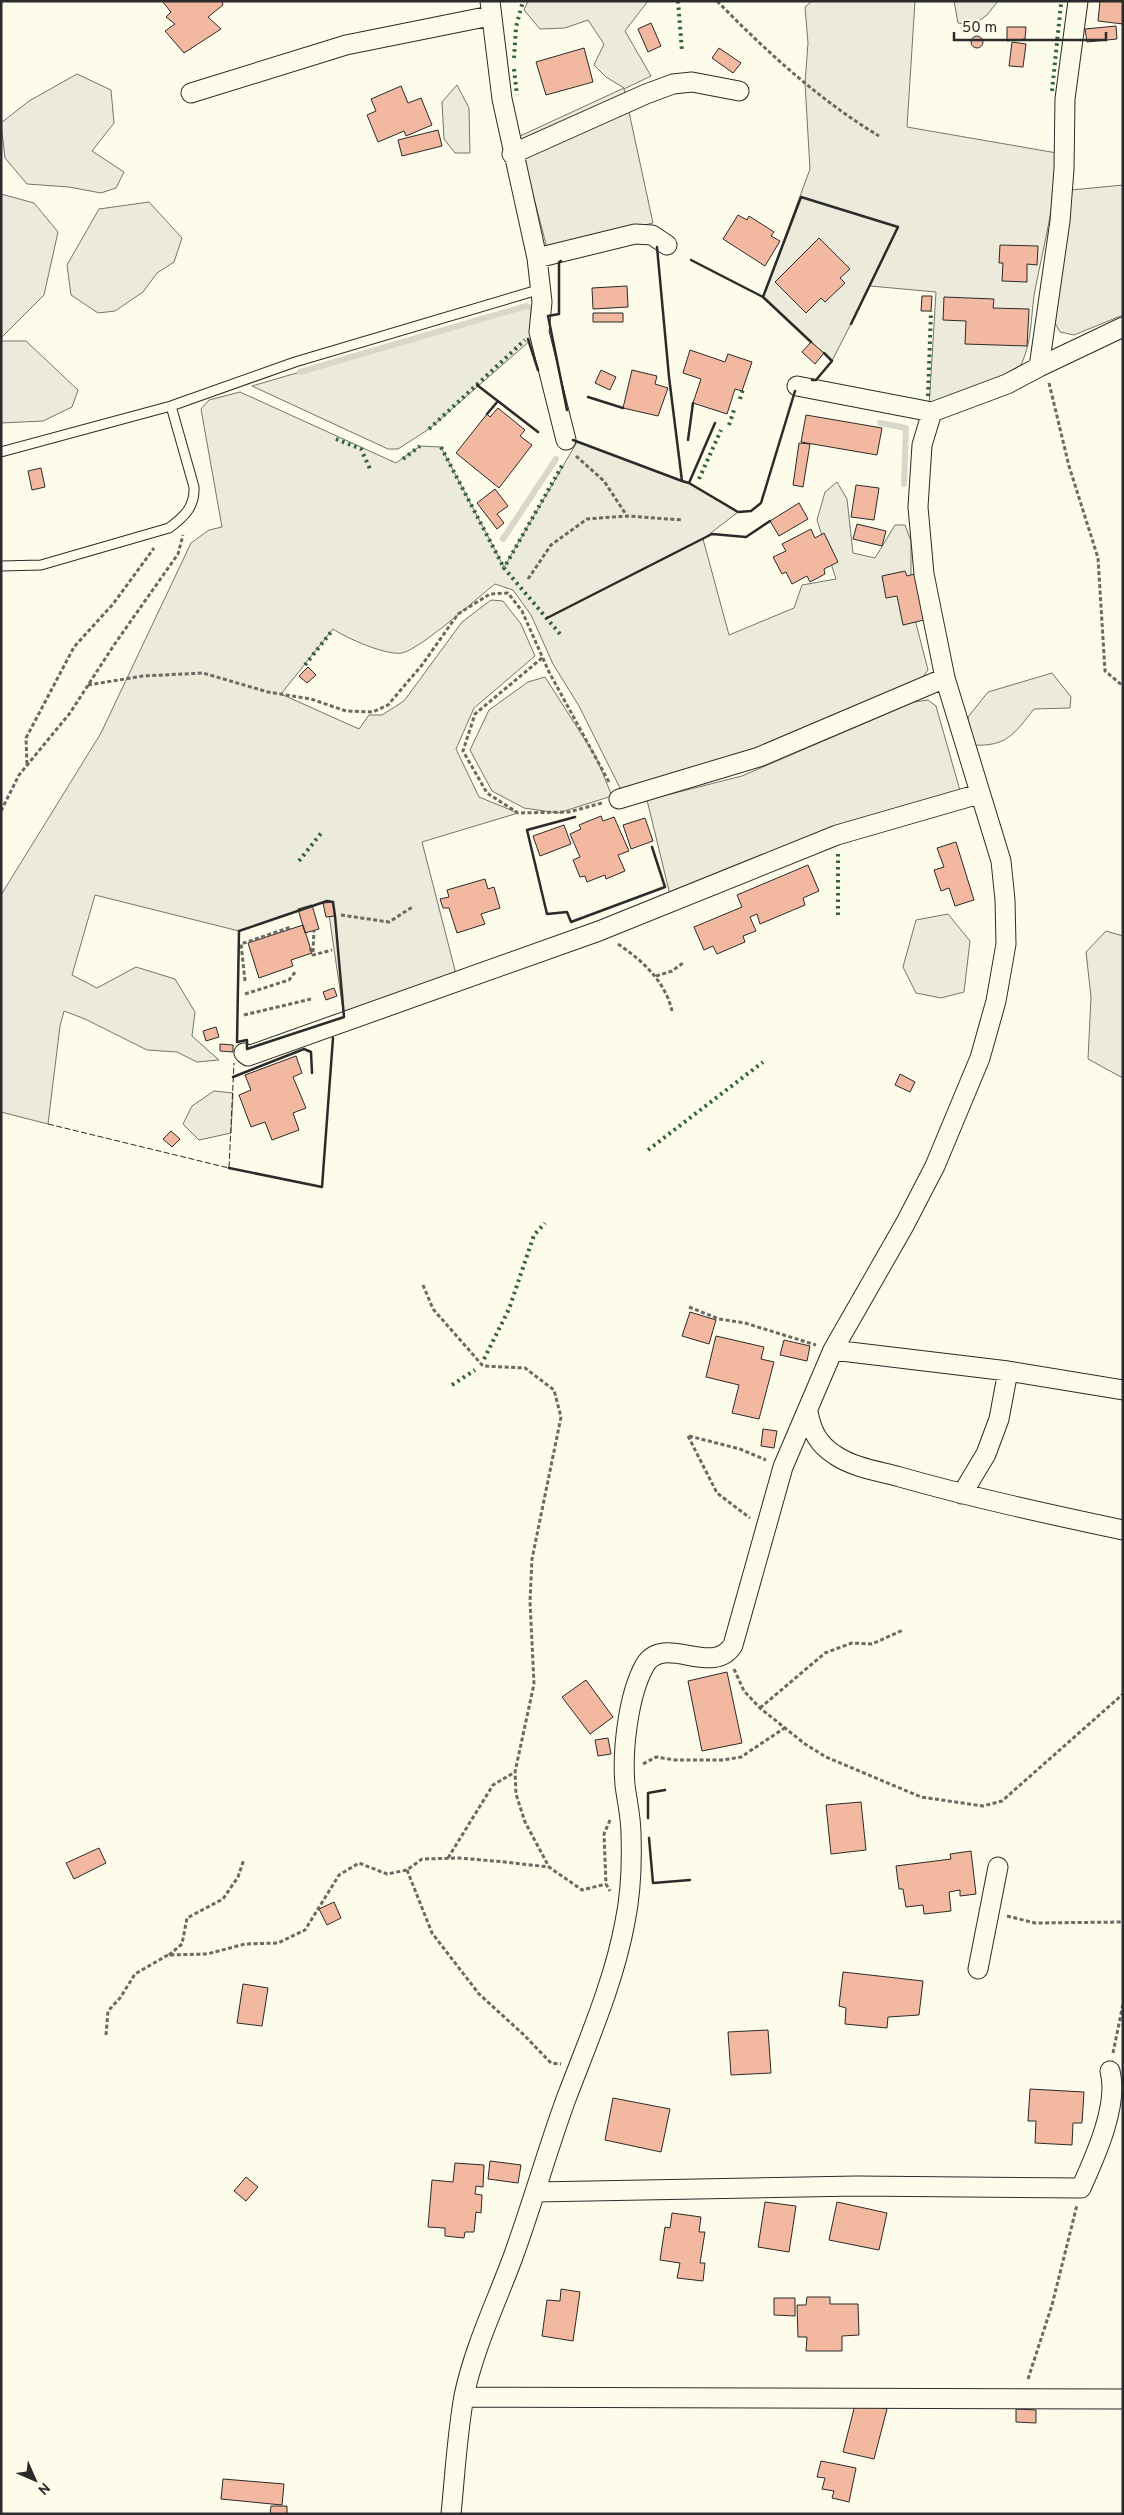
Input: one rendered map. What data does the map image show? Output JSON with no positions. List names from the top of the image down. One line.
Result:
{"scale_bar":"50 m","north":"bottom right"}
